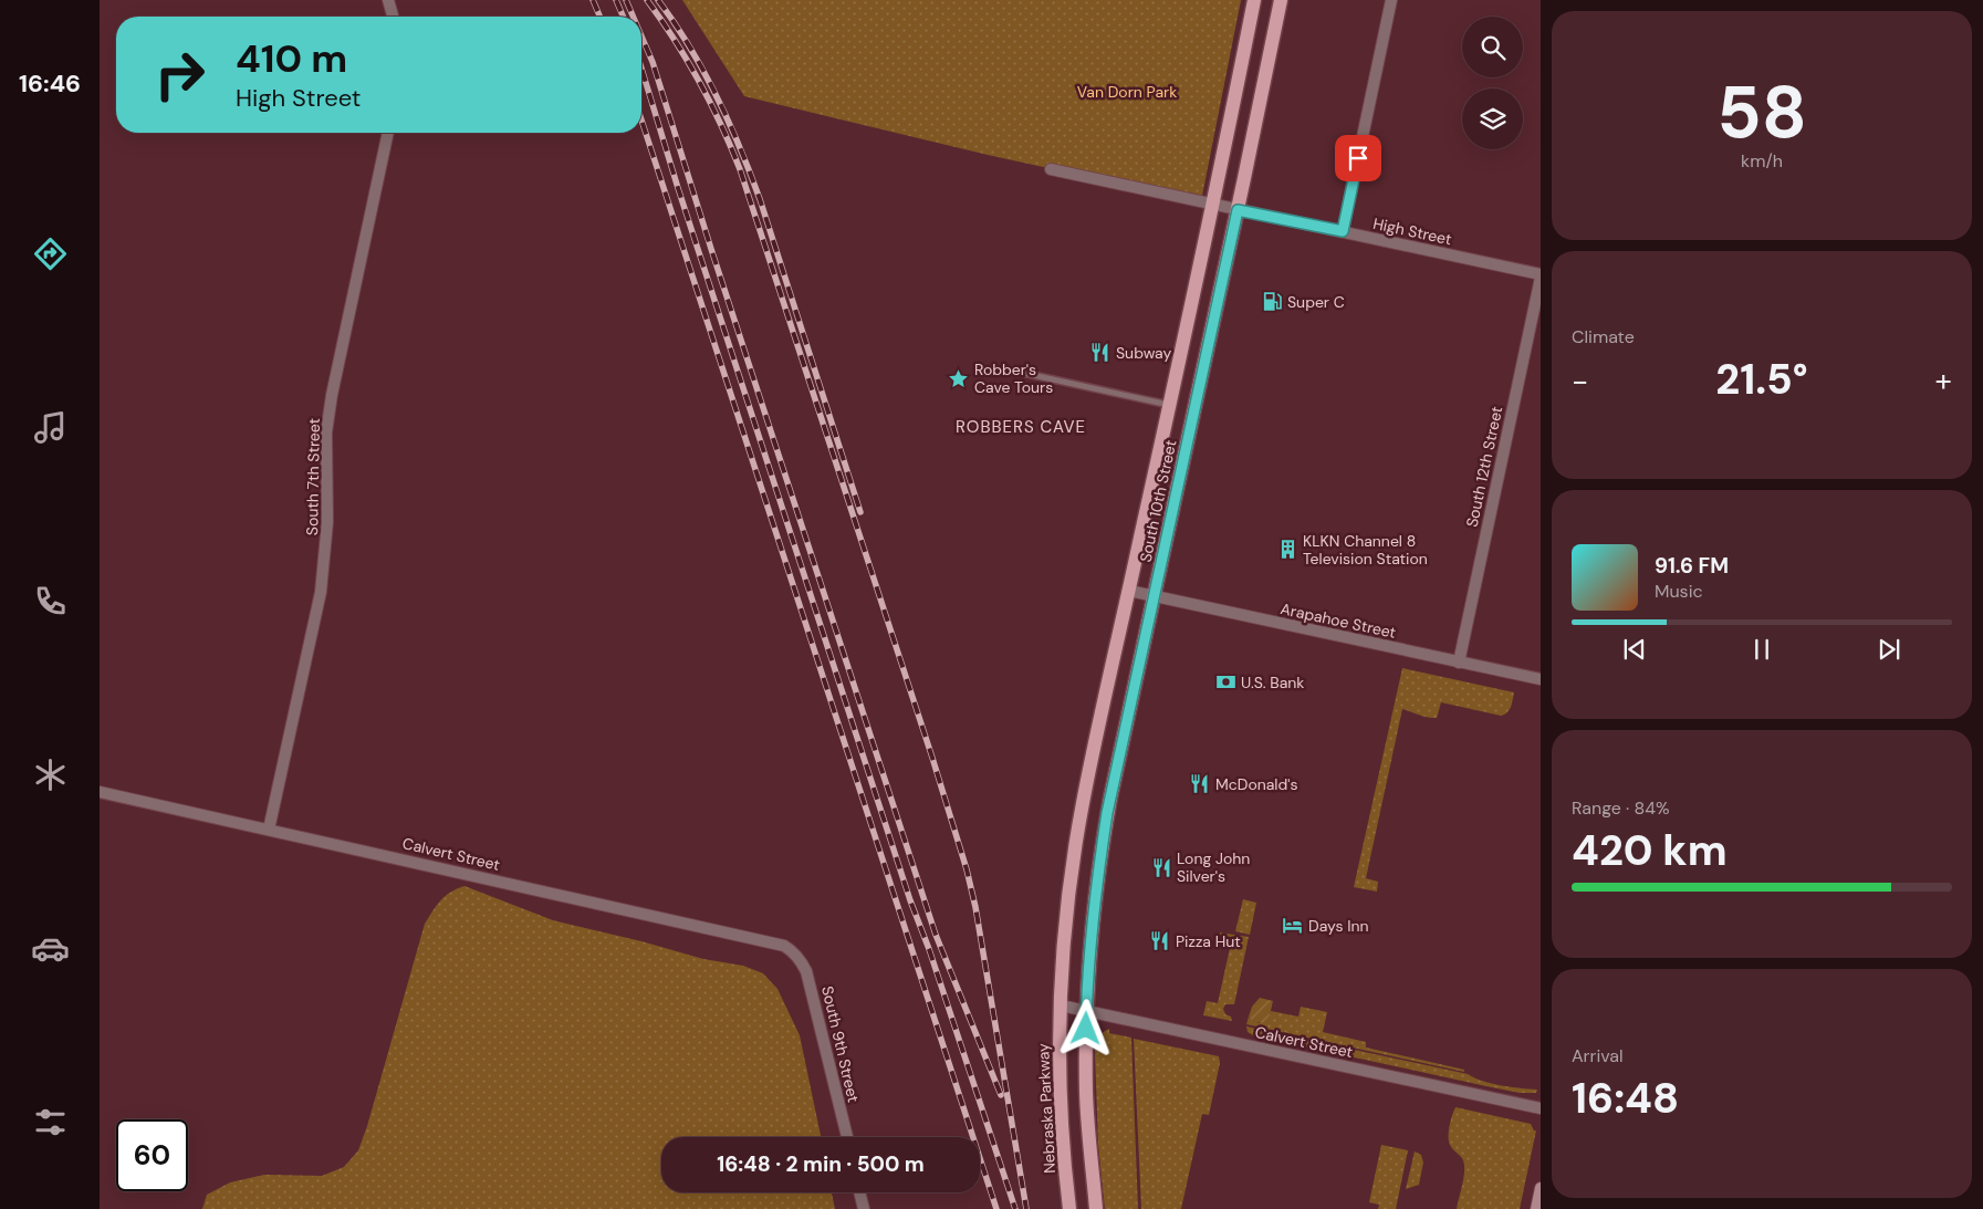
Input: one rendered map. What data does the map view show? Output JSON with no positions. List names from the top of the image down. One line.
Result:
{"streets":{"main road":["South 10th Street","Nebraska Parkway"],"street":["High Street","South 12th Street","South 7th Street","Arapahoe Street","Calvert Street","South 9th Street"]},"crossings":[["High Street","South 12th Street"],["High Street","South 10th Street"],["South 12th Street","Arapahoe Street"],["South 7th Street","Calvert Street"],["South 10th Street","Arapahoe Street"],["South 10th Street","Calvert Street"],["South 10th Street","Nebraska Parkway"],["Calvert Street","South 9th Street"],["Calvert Street","Nebraska Parkway"]],"districts":["ROBBERS CAVE"],"parks":["Van Dorn Park"],"places":{"fuel station":["Super C"],"restaurant":["Subway","McDonald's","Long John Silver's","Pizza Hut"],"place":["Robber's Cave Tours"],"building":["KLKN Channel 8 Television Station"],"bank":["U.S. Bank"],"hotel":["Days Inn"]},"page":{"tabs":"16:46","tile":[["58","km/h"],"Climate",["Range · 84%","420 km"],["Arrival","16:48"]],"turn":["410 m","High Street"],"heat":["−","21.5°","+"],"song":["91.6 FM","Music"],"limit":"60","trip":"16:48 · 2 min · 500 m"}}
